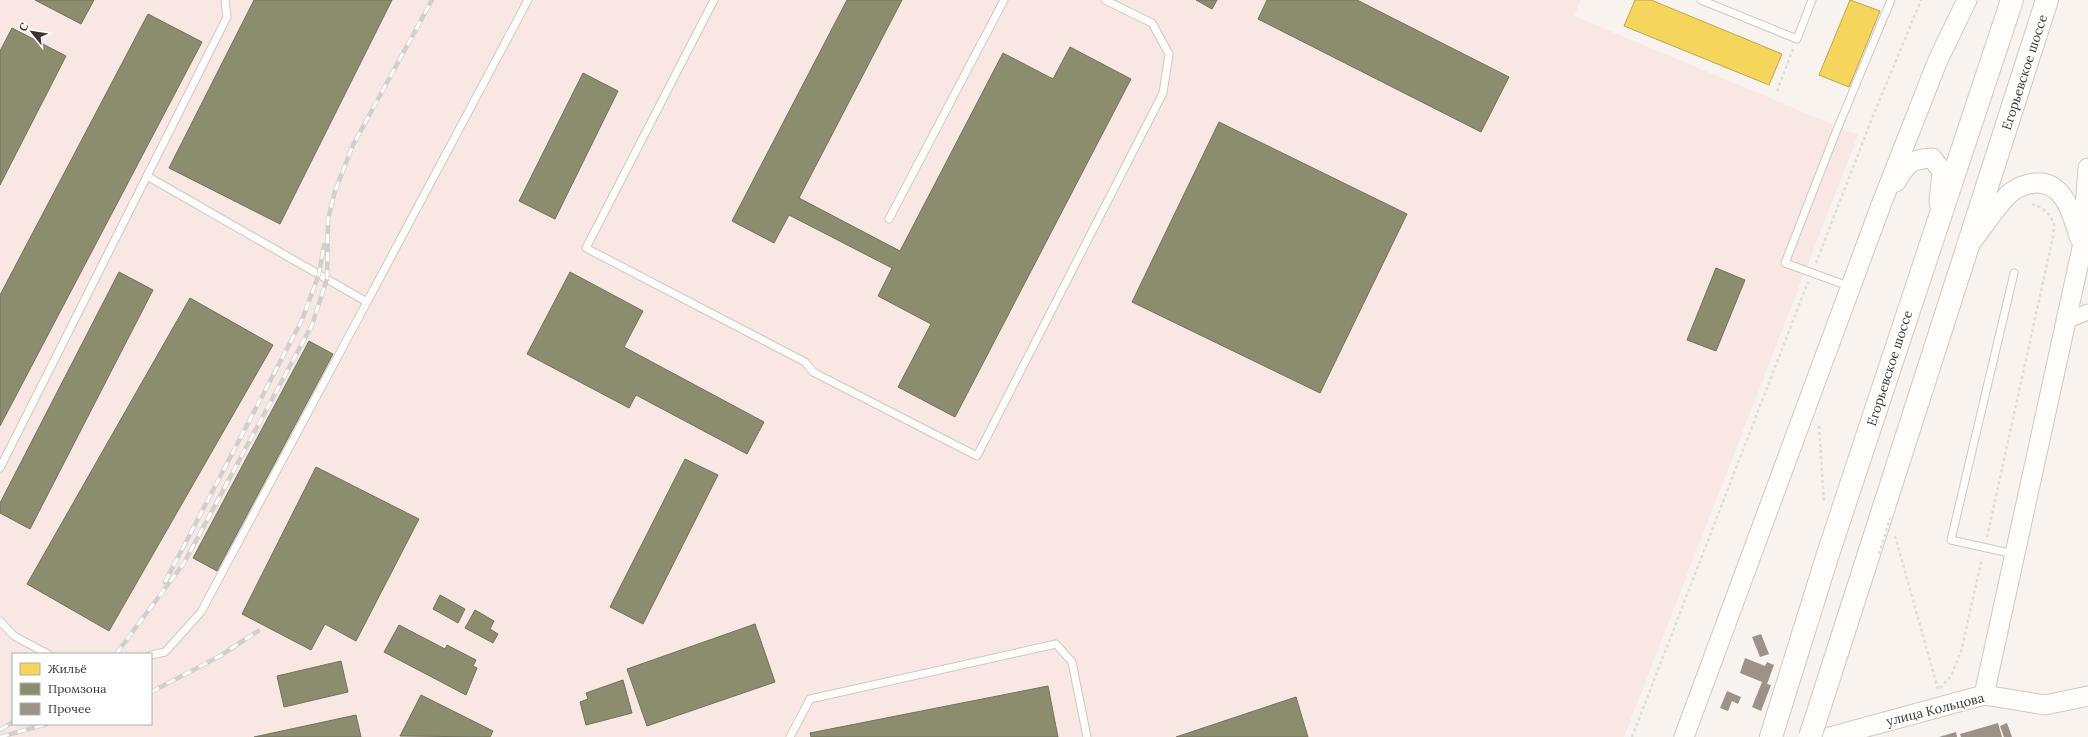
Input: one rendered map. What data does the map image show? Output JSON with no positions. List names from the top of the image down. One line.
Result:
{"streets":{"main road":["Егорьевское шоссе"],"street":["улица Кольцова"]},"legend":["Жильё","Промзона","Прочее"],"north":"top left"}
